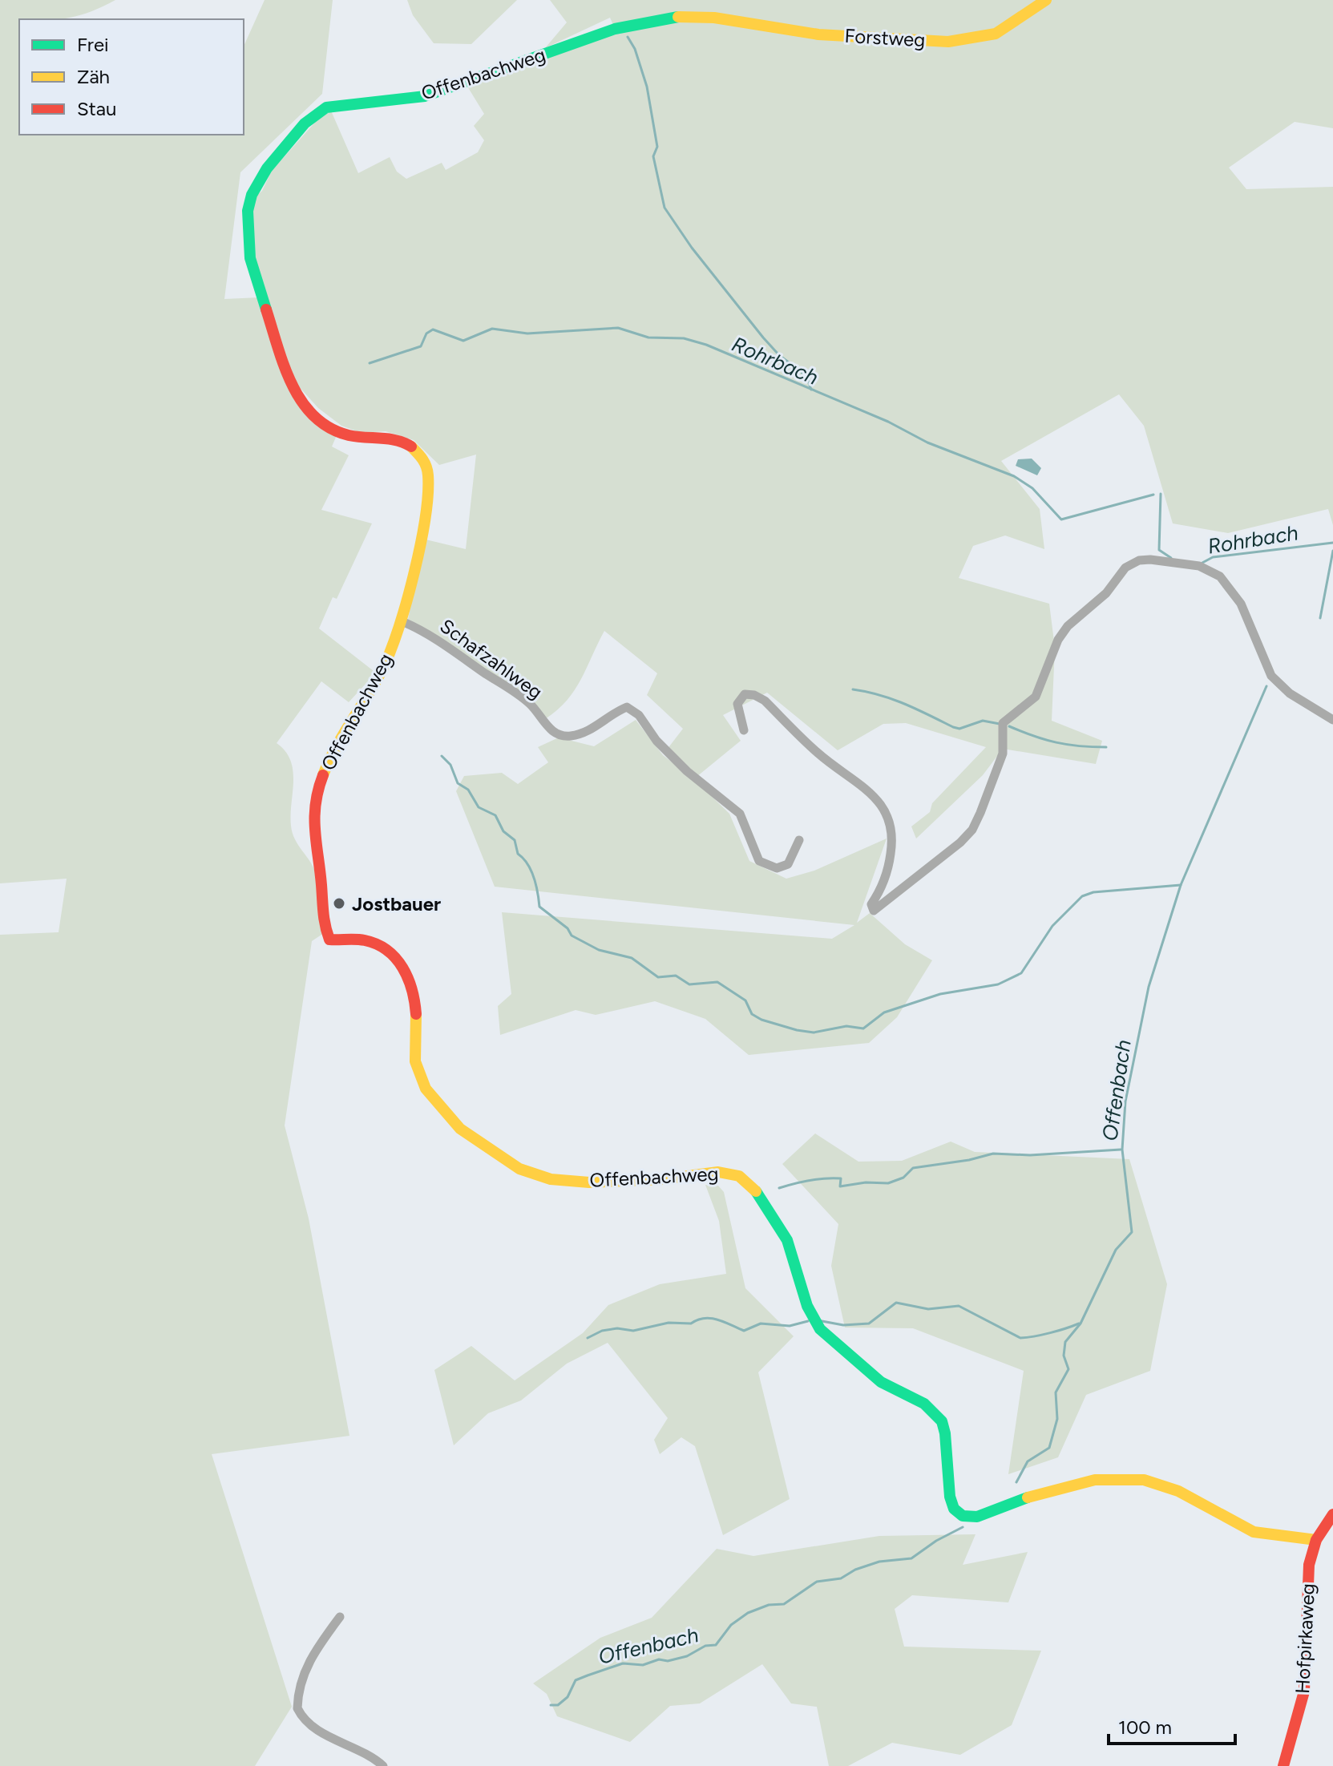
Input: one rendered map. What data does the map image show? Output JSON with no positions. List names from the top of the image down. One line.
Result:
{"streets":{"street":["Forstweg","Offenbachweg","Schafzahlweg","Hofpirkaweg"]},"crossings":[["Forstweg","Offenbachweg"],["Offenbachweg","Schafzahlweg"],["Offenbachweg","Hofpirkaweg"]],"water":["Rohrbach","Offenbach"],"places":["Jostbauer"],"legend":["Frei","Zäh","Stau"],"scale_bar":"100 m"}
